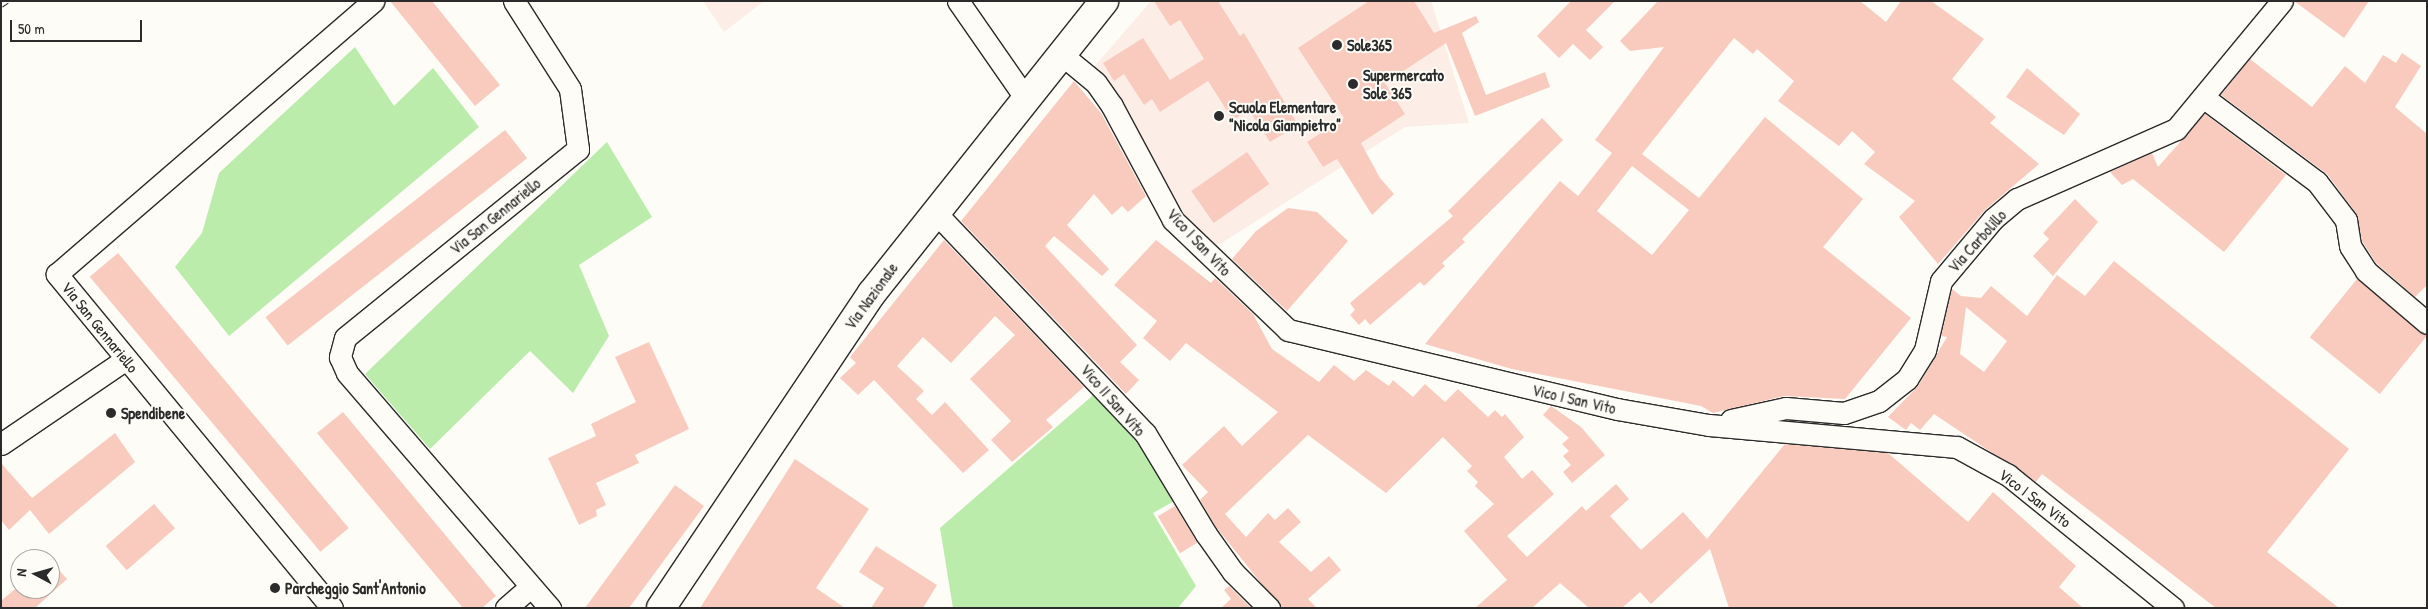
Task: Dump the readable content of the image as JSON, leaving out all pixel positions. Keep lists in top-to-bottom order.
{
  "streets": {
    "main road": ["Via Nazionale"],
    "street": [
      "Via San Gennariello",
      "Via Carbolillo",
      "Vico I San Vito",
      "Vico II San Vito"
    ]
  },
  "crossings": [
    ["Via Carbolillo", "Vico I San Vito"],
    ["Vico I San Vito", "Via Nazionale"],
    ["Via Nazionale", "Vico II San Vito"]
  ],
  "places": [
    "Sole365",
    "Supermercato Sole 365",
    "Scuola Elementare \"Nicola Giampietro\"",
    "Spendibene",
    "Parcheggio Sant'Antonio"
  ],
  "scale_bar": "50 m",
  "north": "left"
}
